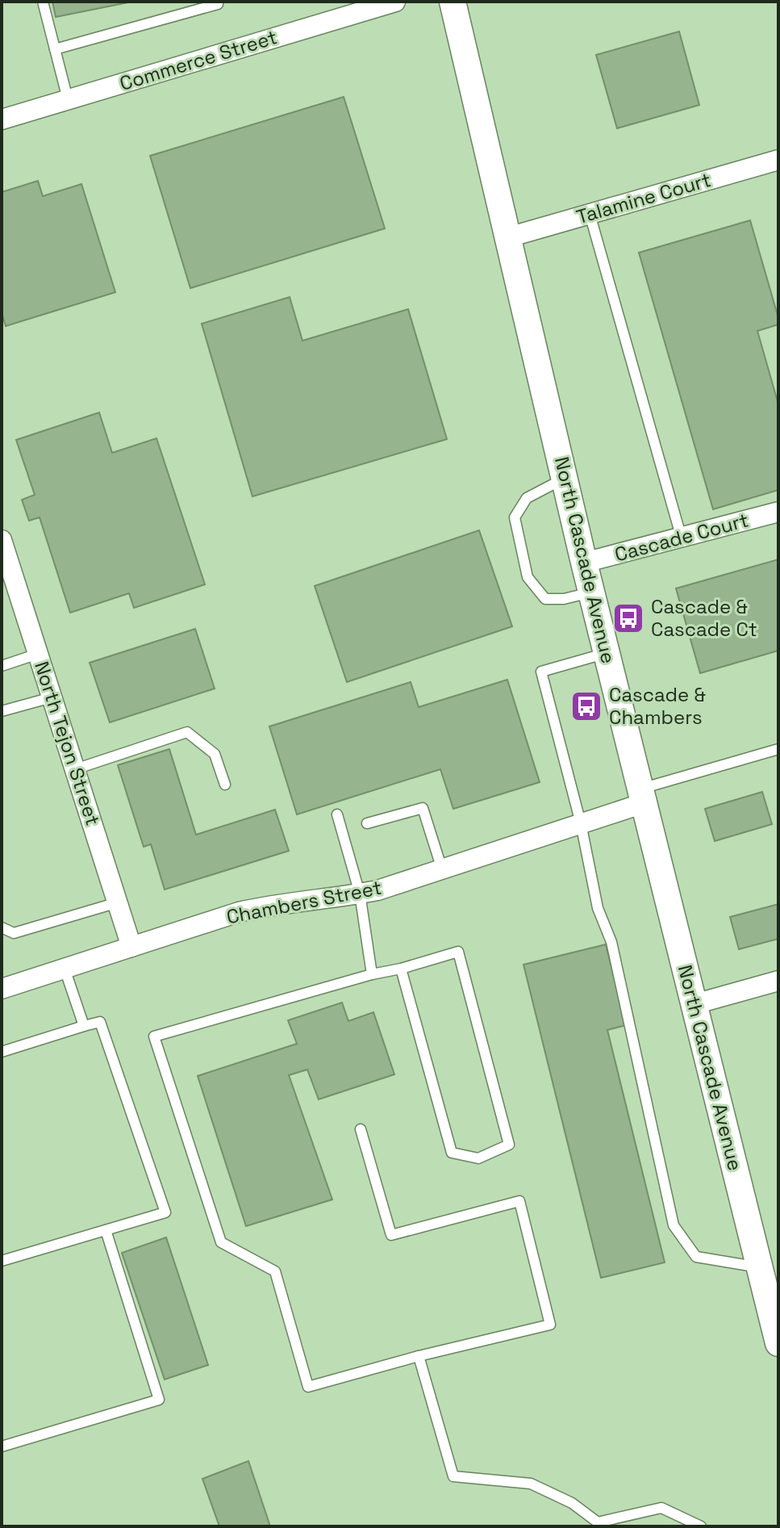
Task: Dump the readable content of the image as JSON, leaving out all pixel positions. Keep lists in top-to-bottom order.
{
  "streets": {
    "street": [
      "Commerce Street",
      "Talamine Court",
      "Cascade Court",
      "North Cascade Avenue",
      "North Tejon Street",
      "Chambers Street"
    ]
  },
  "crossings": [
    ["Talamine Court", "North Cascade Avenue"],
    ["Cascade Court", "North Cascade Avenue"],
    ["North Cascade Avenue", "Chambers Street"],
    ["North Tejon Street", "Chambers Street"]
  ],
  "places": {
    "bus stop": ["Cascade & Cascade Ct", "Cascade & Chambers"]
  }
}
